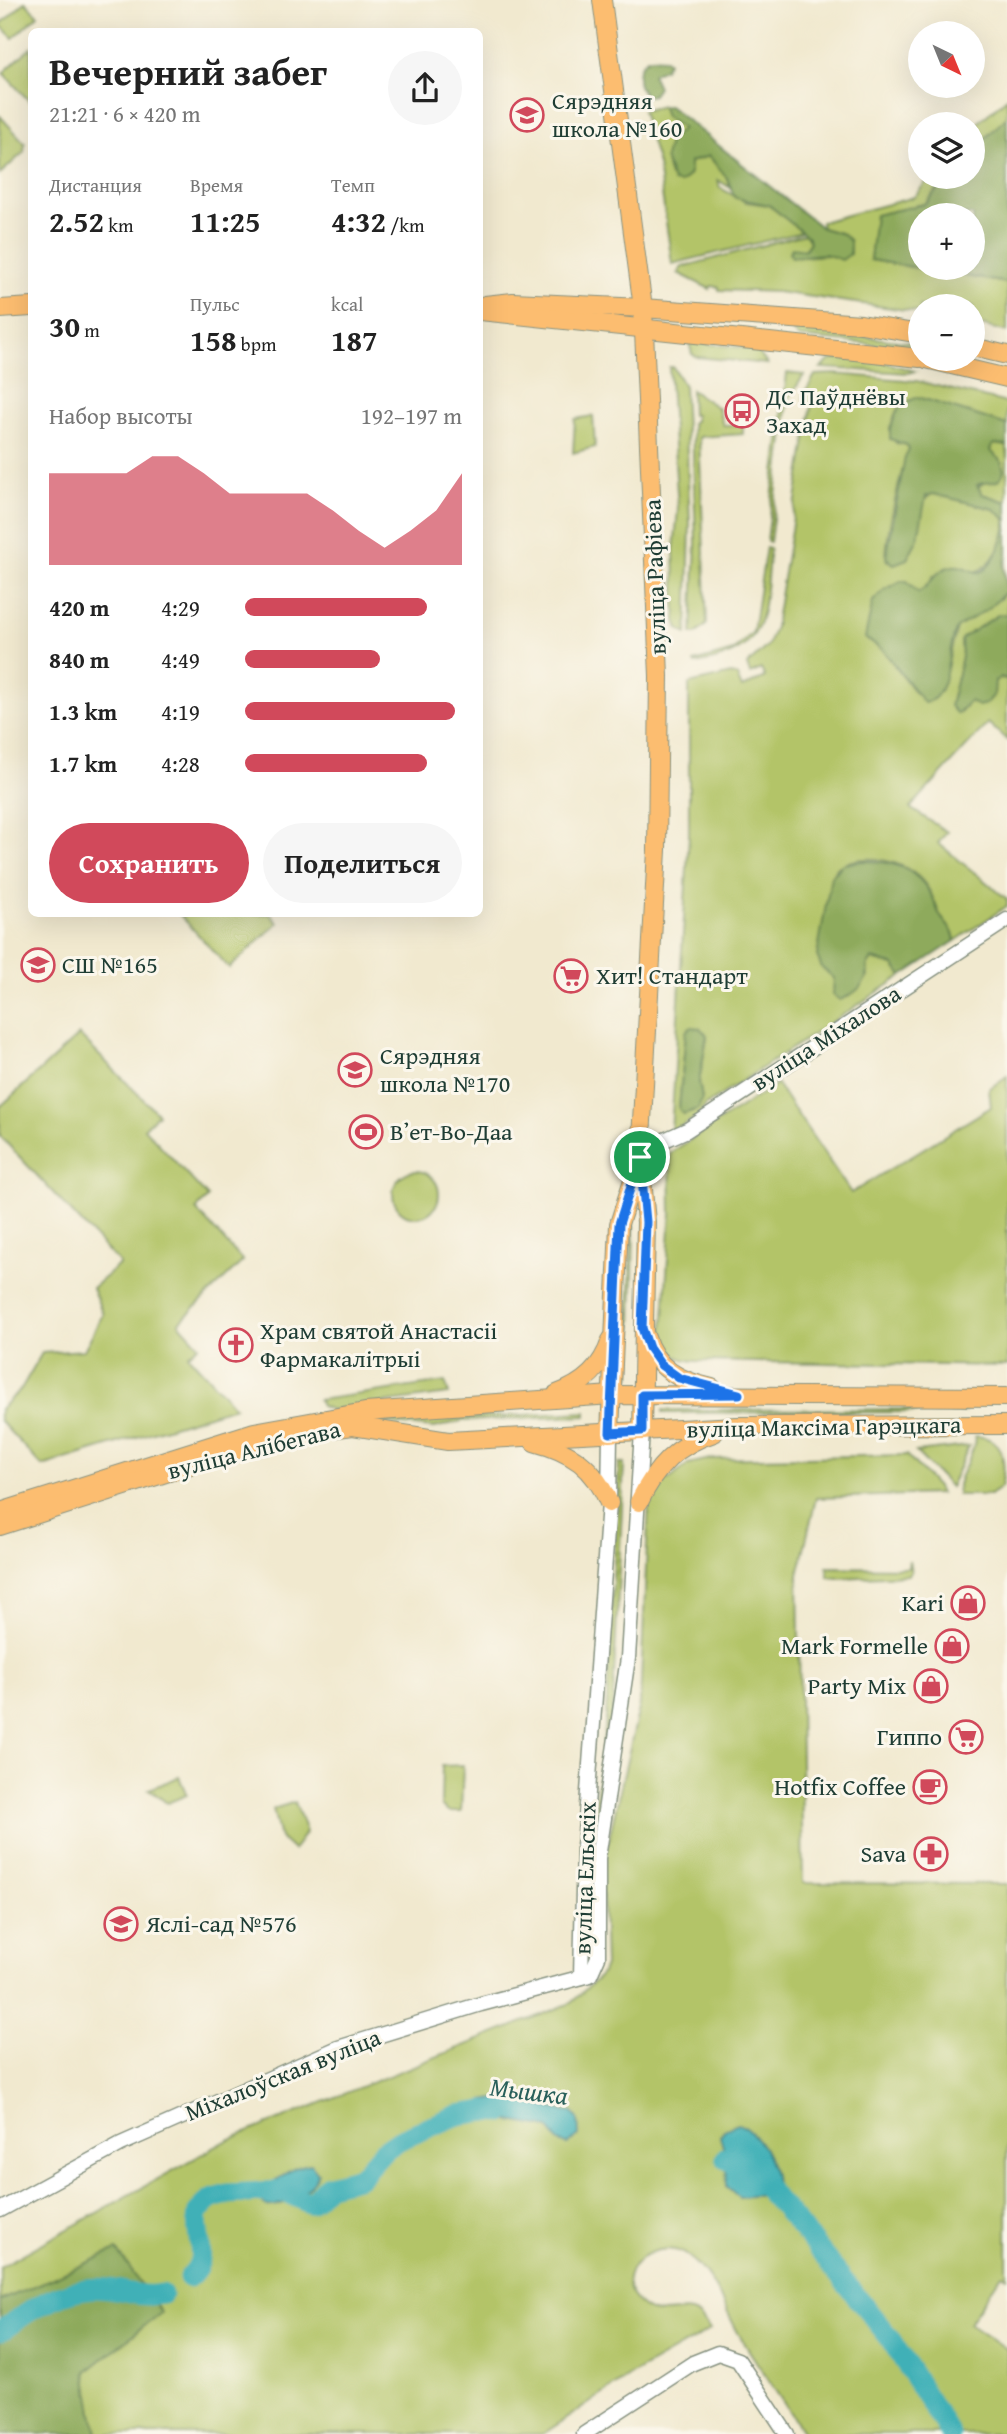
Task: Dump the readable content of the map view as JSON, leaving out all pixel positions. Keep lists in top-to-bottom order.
{
  "streets": {
    "main road": ["вуліца Рафіева", "вуліца Максіма Гарэцкага", "вуліца Алібегава"],
    "street": ["вуліца Міхалова", "вуліца Ельскіх", "Міхалоўская вуліца"]
  },
  "crossings": [
    ["вуліца Рафіева", "вуліца Міхалова"],
    ["вуліца Рафіева", "вуліца Максіма Гарэцкага"],
    ["вуліца Рафіева", "вуліца Алібегава"],
    ["вуліца Рафіева", "вуліца Ельскіх"],
    ["вуліца Максіма Гарэцкага", "вуліца Алібегава"],
    ["вуліца Максіма Гарэцкага", "вуліца Ельскіх"],
    ["вуліца Алібегава", "вуліца Ельскіх"],
    ["вуліца Ельскіх", "Міхалоўская вуліца"]
  ],
  "water": ["Мышка"],
  "places": {
    "school or university": [
      "Сярэдняя школа №160",
      "СШ №165",
      "Сярэдняя школа №170",
      "Яслі-сад №576"
    ],
    "bus stop": ["ДС Паўднёвы Захад"],
    "supermarket": ["Хит! Стандарт", "Гиппо"],
    "sports": ["Вʼет-Во-Даа"],
    "church": ["Храм святой Анастасіі Фармакалітрыі"],
    "shop": ["Kari", "Mark Formelle", "Party Mix"],
    "cafe": ["Hotfix Coffee"],
    "pharmacy": ["Sava"]
  },
  "north": "bottom right",
  "page": {
    "map_buttons": ["+", "−"],
    "heading": ["Вечерний забег", "21:21 · 6 × 420 m"],
    "stats": [
      ["Дистанция", "2.52 km"],
      ["Время", "11:25"],
      ["Темп", "4:32 /km"],
      ["30 m"],
      ["Пульс", "158 bpm"],
      ["kcal", "187"]
    ],
    "chart": ["Набор высоты", "192–197 m"],
    "list": [
      {
        "name": "420 m",
        "note": "4:29"
      },
      {
        "name": "840 m",
        "note": "4:49"
      },
      {
        "name": "1.3 km",
        "note": "4:19"
      },
      {
        "name": "1.7 km",
        "note": "4:28"
      }
    ],
    "buttons": ["Сохранить", "Поделиться"]
  }
}
